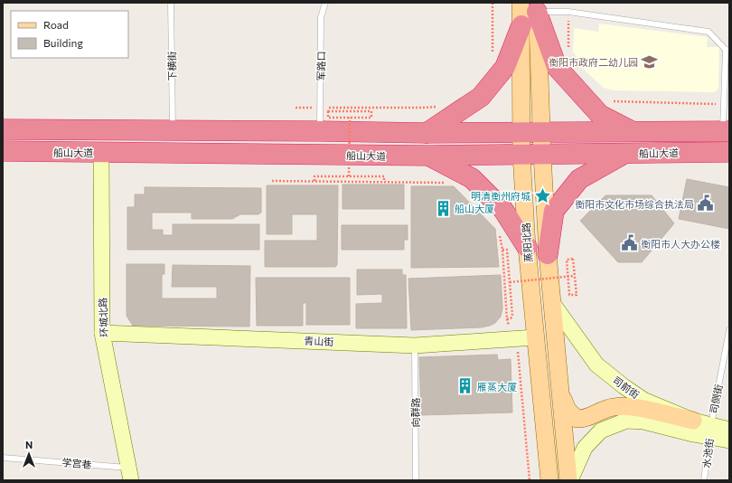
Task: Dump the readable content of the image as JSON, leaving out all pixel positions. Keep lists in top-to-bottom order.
{
  "streets": {
    "highway": ["船山大道"],
    "main road": ["蒸阳北路"],
    "street": ["环城北路", "青山街", "司前街"],
    "lane": [
      "下横街",
      "军路口",
      "司侧街",
      "向群路",
      "水池街",
      "学宫巷"
    ]
  },
  "crossings": [
    ["下横街", "船山大道"],
    ["军路口", "船山大道"],
    ["船山大道", "蒸阳北路"],
    ["船山大道", "环城北路"],
    ["蒸阳北路", "青山街"],
    ["蒸阳北路", "司前街"],
    ["环城北路", "青山街"],
    ["环城北路", "学宫巷"],
    ["青山街", "向群路"],
    ["司前街", "司侧街"],
    ["司前街", "水池街"],
    ["司侧街", "水池街"]
  ],
  "places": {
    "school or university": ["衡阳市政府二幼儿园"],
    "place": ["明清衡州府城"],
    "public building": ["衡阳市文化市场综合执法局", "衡阳市人大办公楼"],
    "building": ["船山大厦", "雁蒸大厦"]
  },
  "legend": ["Road", "Building"],
  "north": "top"
}
